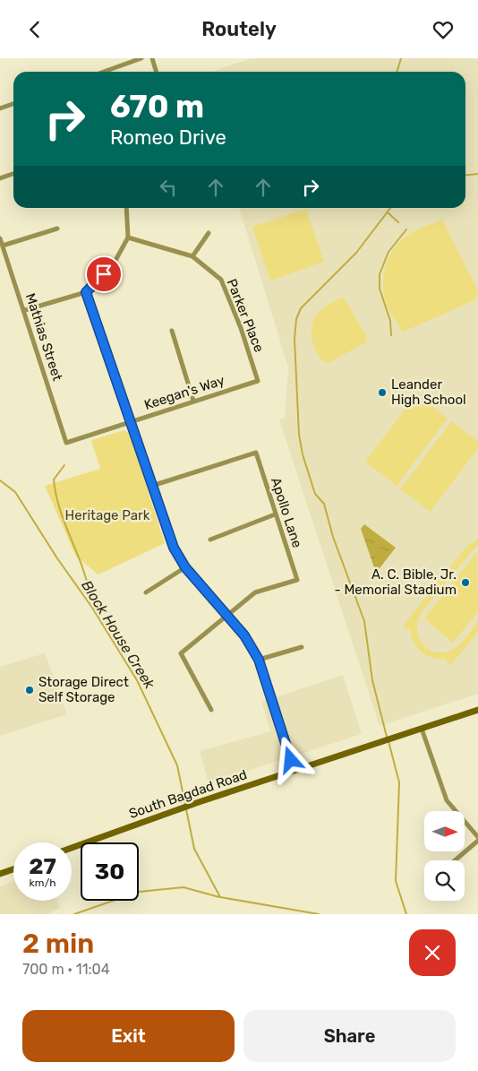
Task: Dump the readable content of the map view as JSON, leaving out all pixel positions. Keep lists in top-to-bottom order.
{
  "streets": {
    "main road": ["South Bagdad Road"],
    "street": [
      "Parker Place",
      "Mathias Street",
      "Keegan's Way",
      "Apollo Lane"
    ]
  },
  "crossings": [
    ["Parker Place", "Keegan's Way"],
    ["Mathias Street", "Keegan's Way"]
  ],
  "water": ["Block House Creek"],
  "parks": ["Heritage Park"],
  "places": ["Leander High School", "A. C. Bible, Jr. - Memorial Stadium", "Storage Direct Self Storage"],
  "north": "right",
  "page": {
    "header": "Routely",
    "turn": ["670 m", "Romeo Drive"],
    "speed": "27 km/h",
    "limit": "30",
    "heading": ["2 min", "700 m · 11:04"],
    "buttons": ["Exit", "Share"]
  }
}
